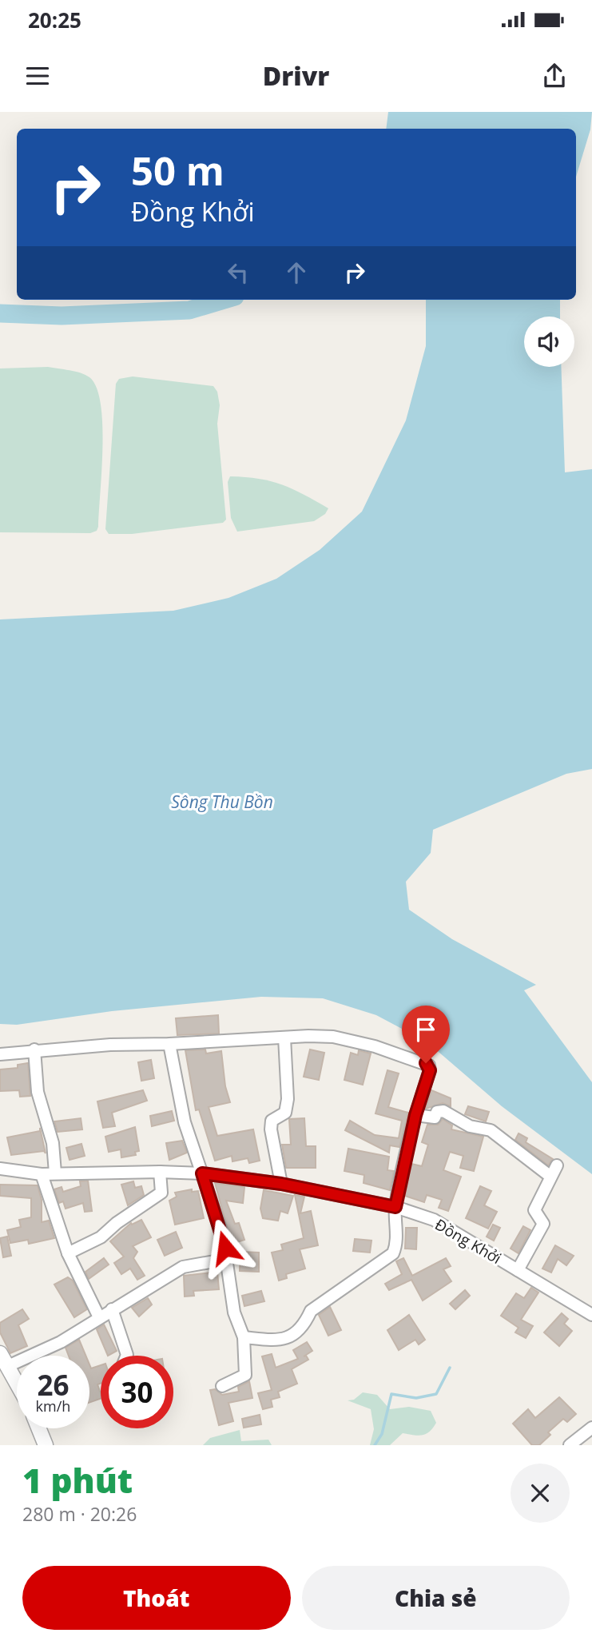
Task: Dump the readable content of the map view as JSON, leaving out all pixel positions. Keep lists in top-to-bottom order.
{
  "streets": {
    "street": ["Đồng Khởi"]
  },
  "water": ["Sông Thu Bồn"],
  "page": {
    "status": "20:25",
    "header": "Drivr",
    "turn": ["50 m", "Đồng Khởi"],
    "speed": "26 km/h",
    "limit": "30",
    "heading": ["1 phút", "280 m · 20:26"],
    "buttons": ["Thoát", "Chia sẻ"]
  }
}
